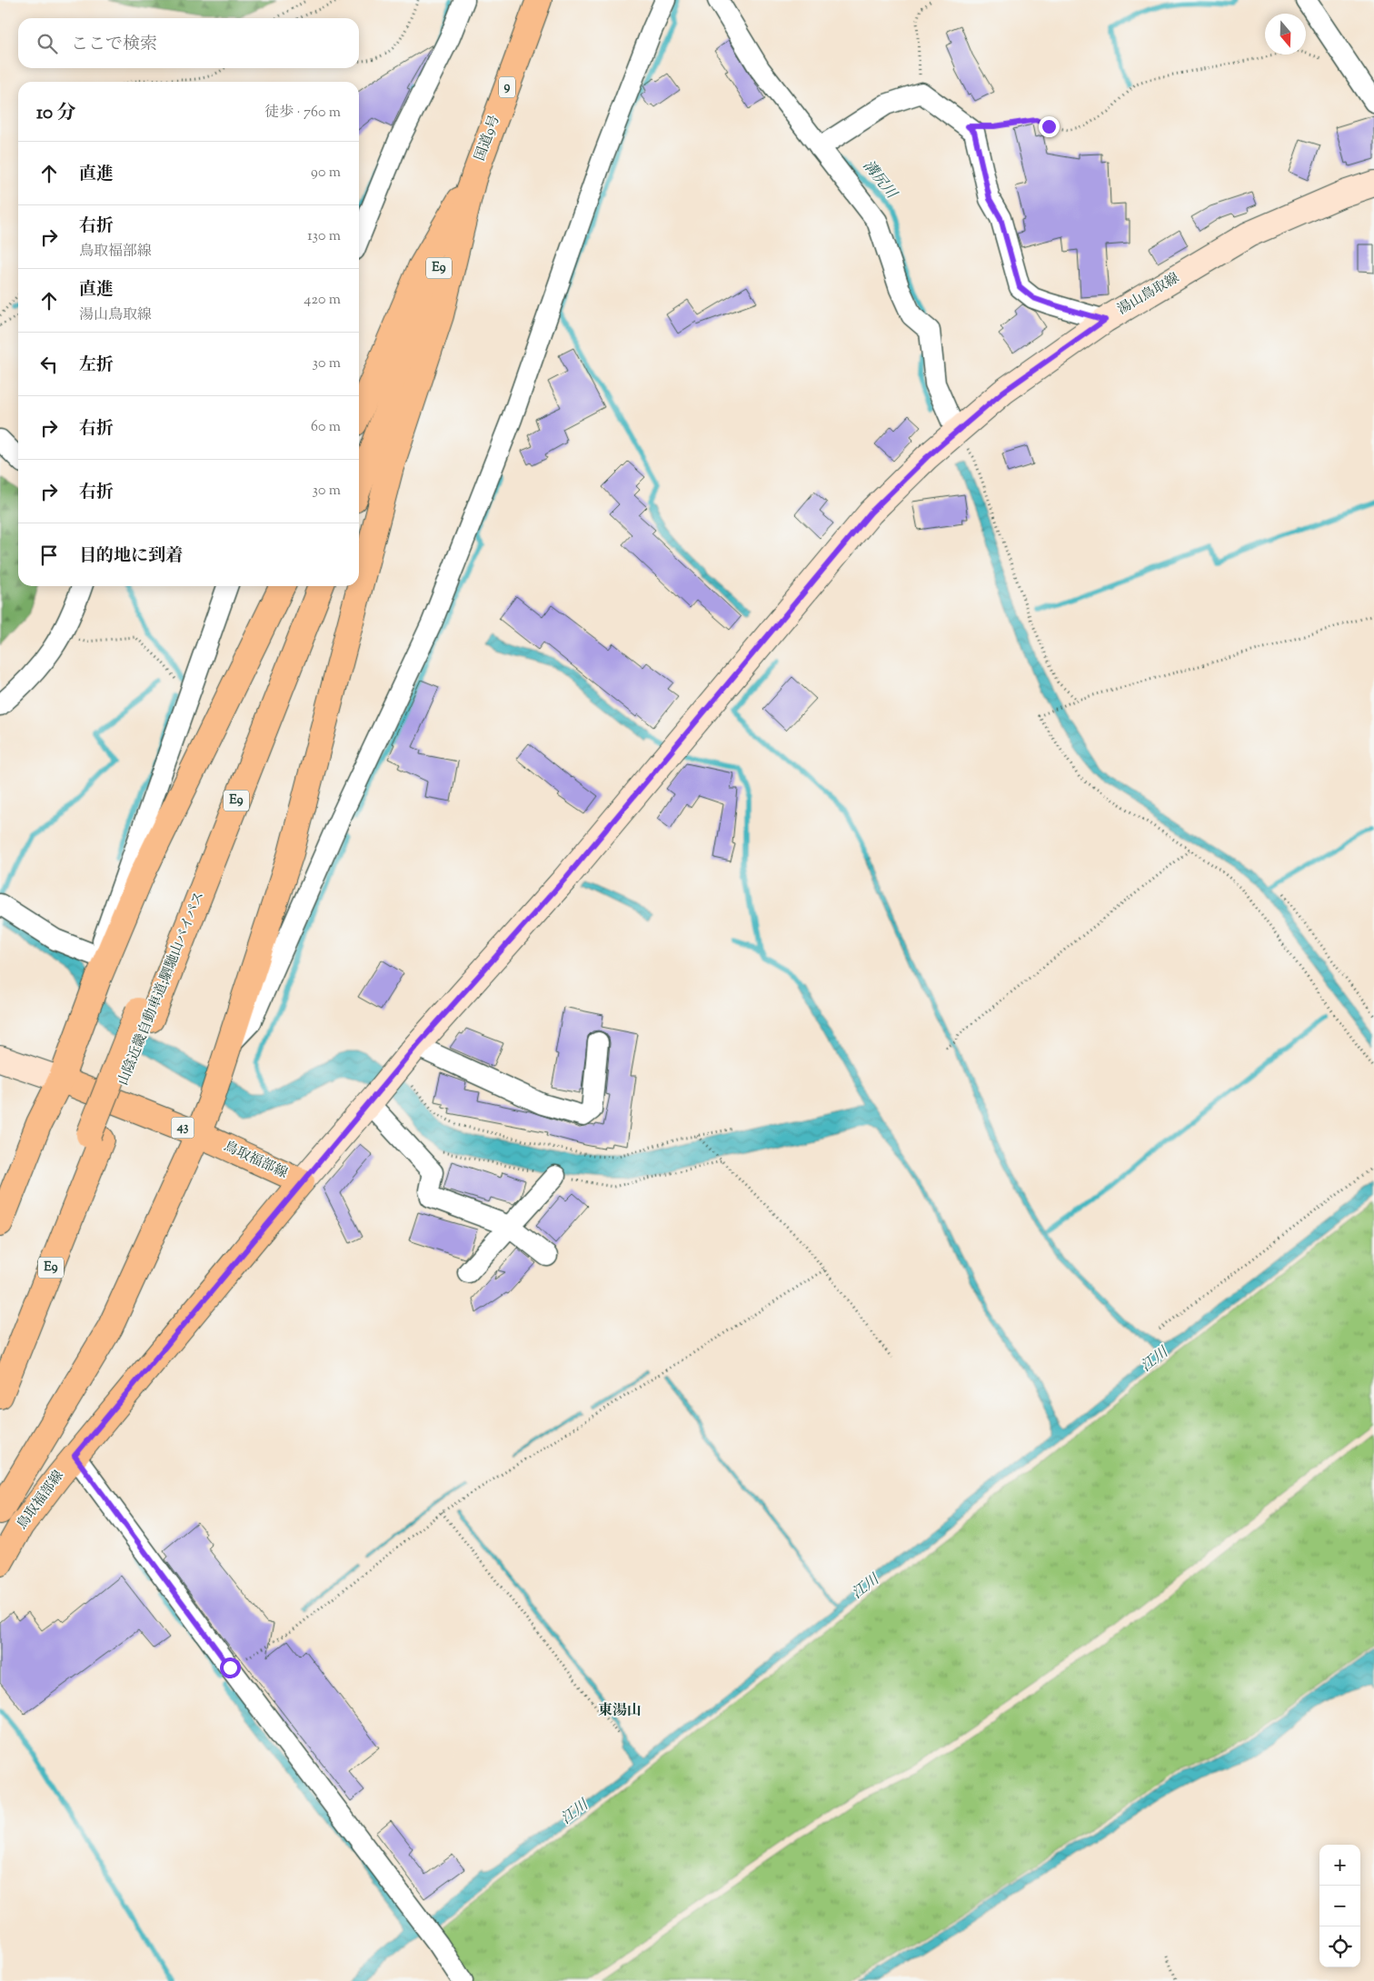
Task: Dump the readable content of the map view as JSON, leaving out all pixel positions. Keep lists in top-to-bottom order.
{
  "streets": {
    "main road": [
      "9",
      "国道9号",
      "E9",
      "湯山鳥取線",
      "山陰近畿自動車道;駟馳山バイパス",
      "43",
      "鳥取福部線"
    ]
  },
  "crossings": [
    ["国道9号", "E9"],
    ["湯山鳥取線", "鳥取福部線"]
  ],
  "districts": ["東湯山"],
  "water": ["溝尻川", "江川"],
  "north": "bottom",
  "page": {
    "search": "ここで検索",
    "heading": ["10 分", "徒歩 · 760 m"],
    "list": [
      ["直進", "90 m"],
      ["右折", "鳥取福部線", "130 m"],
      ["直進", "湯山鳥取線", "420 m"],
      ["左折", "30 m"],
      ["右折", "60 m"],
      ["右折", "30 m"],
      "目的地に到着"
    ],
    "map_buttons": ["+", "−"]
  }
}
